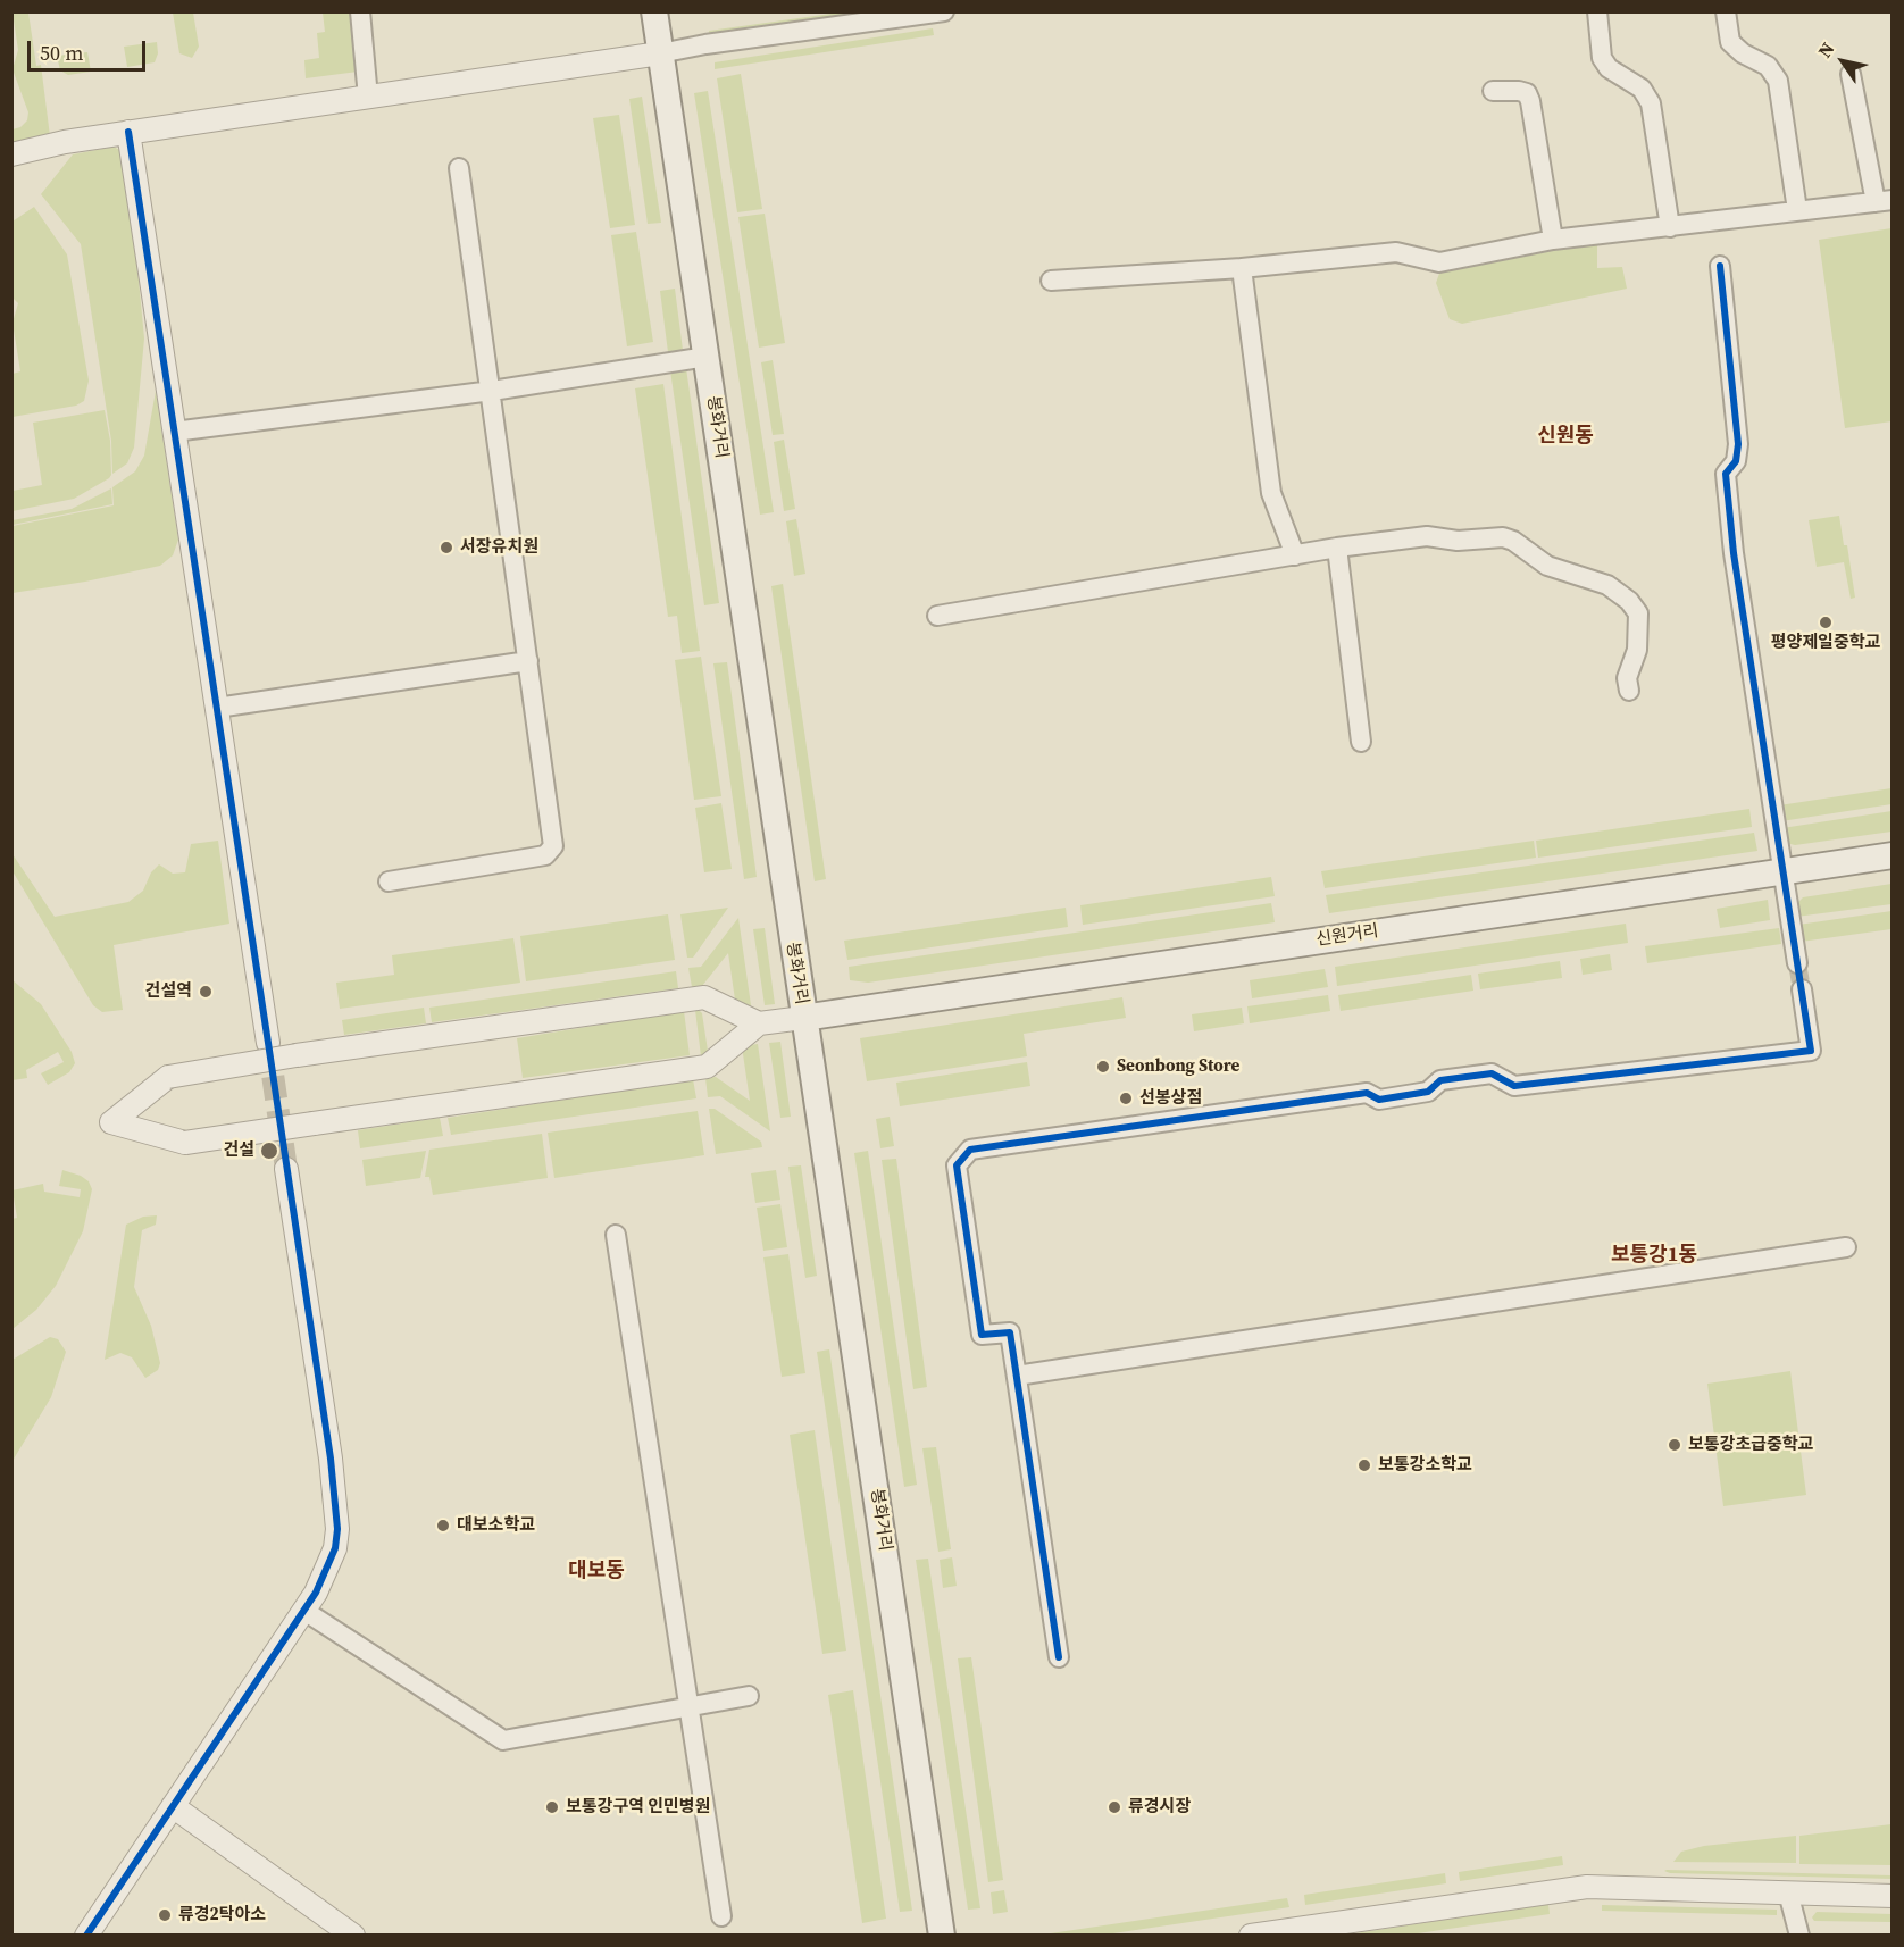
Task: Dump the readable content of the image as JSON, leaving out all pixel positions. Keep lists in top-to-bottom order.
{
  "streets": {
    "main road": ["봉화거리", "신원거리"]
  },
  "crossings": [
    ["봉화거리", "신원거리"]
  ],
  "districts": ["신원동", "보통강1동", "대보동"],
  "places": [
    "서장유치원",
    "평양제일중학교",
    "건설역",
    "Seonbong Store",
    "선봉상점",
    "건설",
    "보통강초급중학교",
    "보통강소학교",
    "대보소학교",
    "보통강구역 인민병원",
    "류경시장",
    "류경2탁아소"
  ],
  "scale_bar": "50 m",
  "north": "top left"
}
